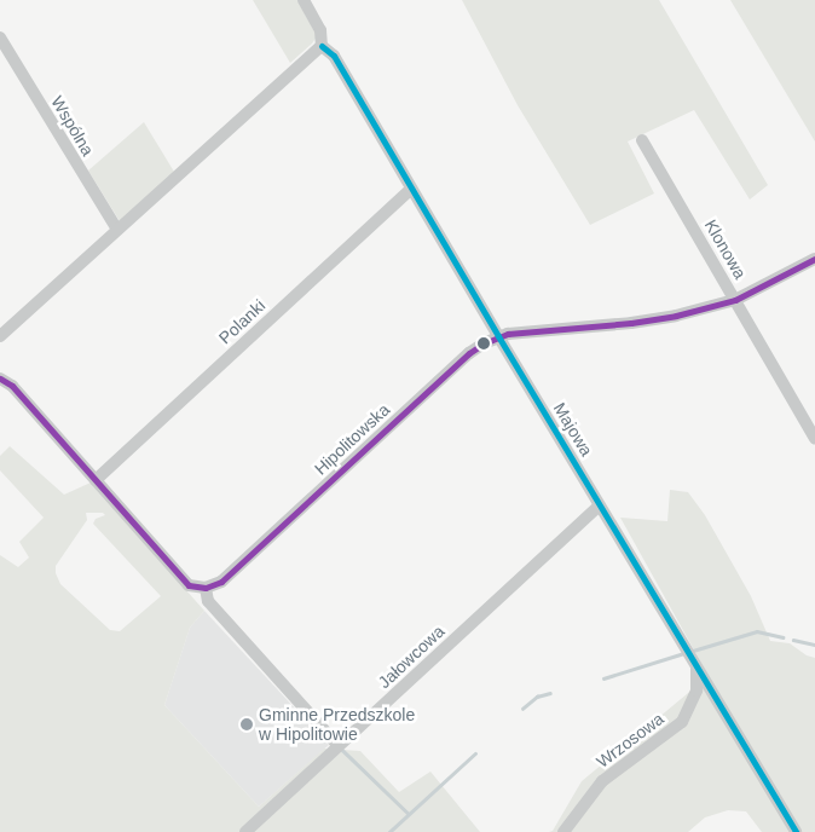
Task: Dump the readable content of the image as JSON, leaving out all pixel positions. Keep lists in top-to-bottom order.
{
  "streets": {
    "street": [
      "Wspólna",
      "Klonowa",
      "Polanki",
      "Majowa",
      "Hipolitowska",
      "Jałowcowa",
      "Wrzosowa"
    ]
  },
  "crossings": [
    ["Klonowa", "Hipolitowska"],
    ["Polanki", "Majowa"],
    ["Majowa", "Hipolitowska"],
    ["Majowa", "Jałowcowa"],
    ["Majowa", "Wrzosowa"]
  ],
  "places": ["Gminne Przedszkole w Hipolitowie"]
}
